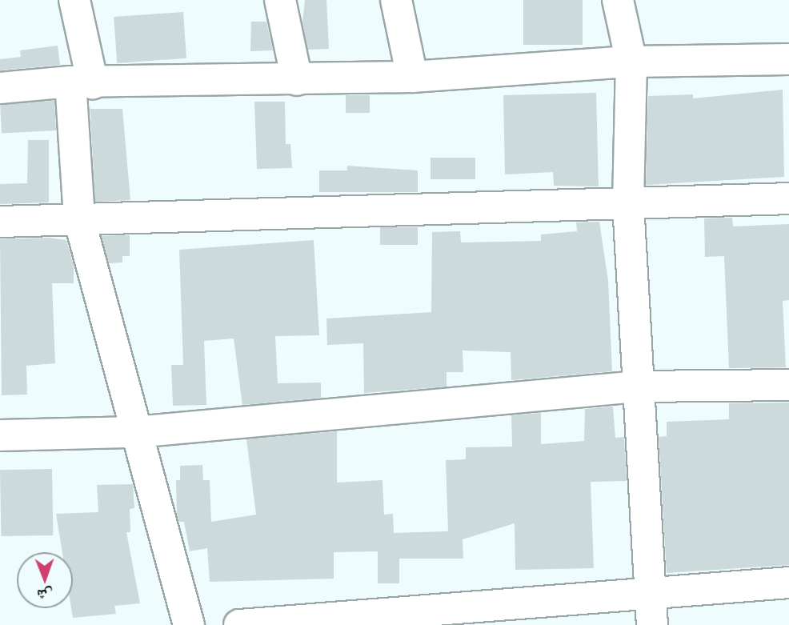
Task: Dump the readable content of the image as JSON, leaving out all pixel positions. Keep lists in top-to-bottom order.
{
  "north": "bottom"
}
